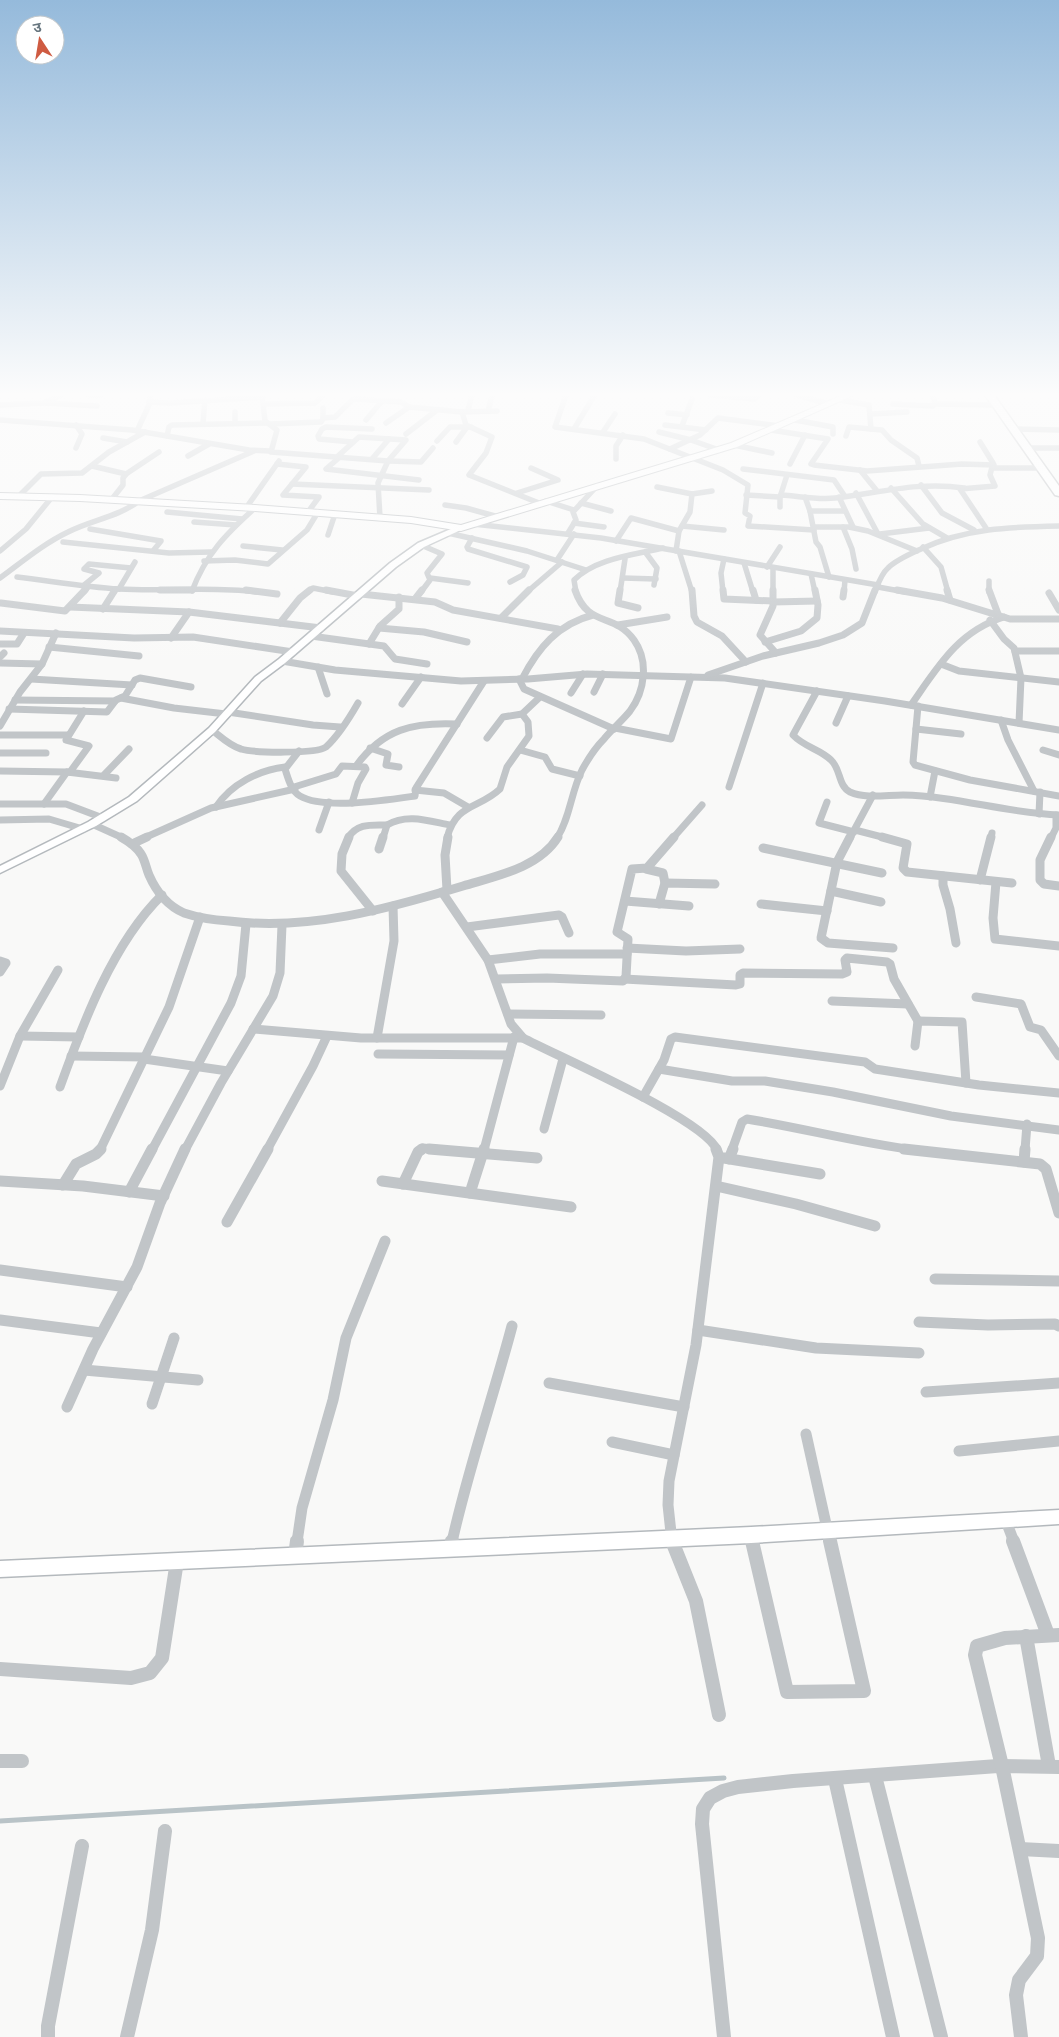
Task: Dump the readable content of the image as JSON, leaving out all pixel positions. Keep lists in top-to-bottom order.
{
  "north": "top"
}
